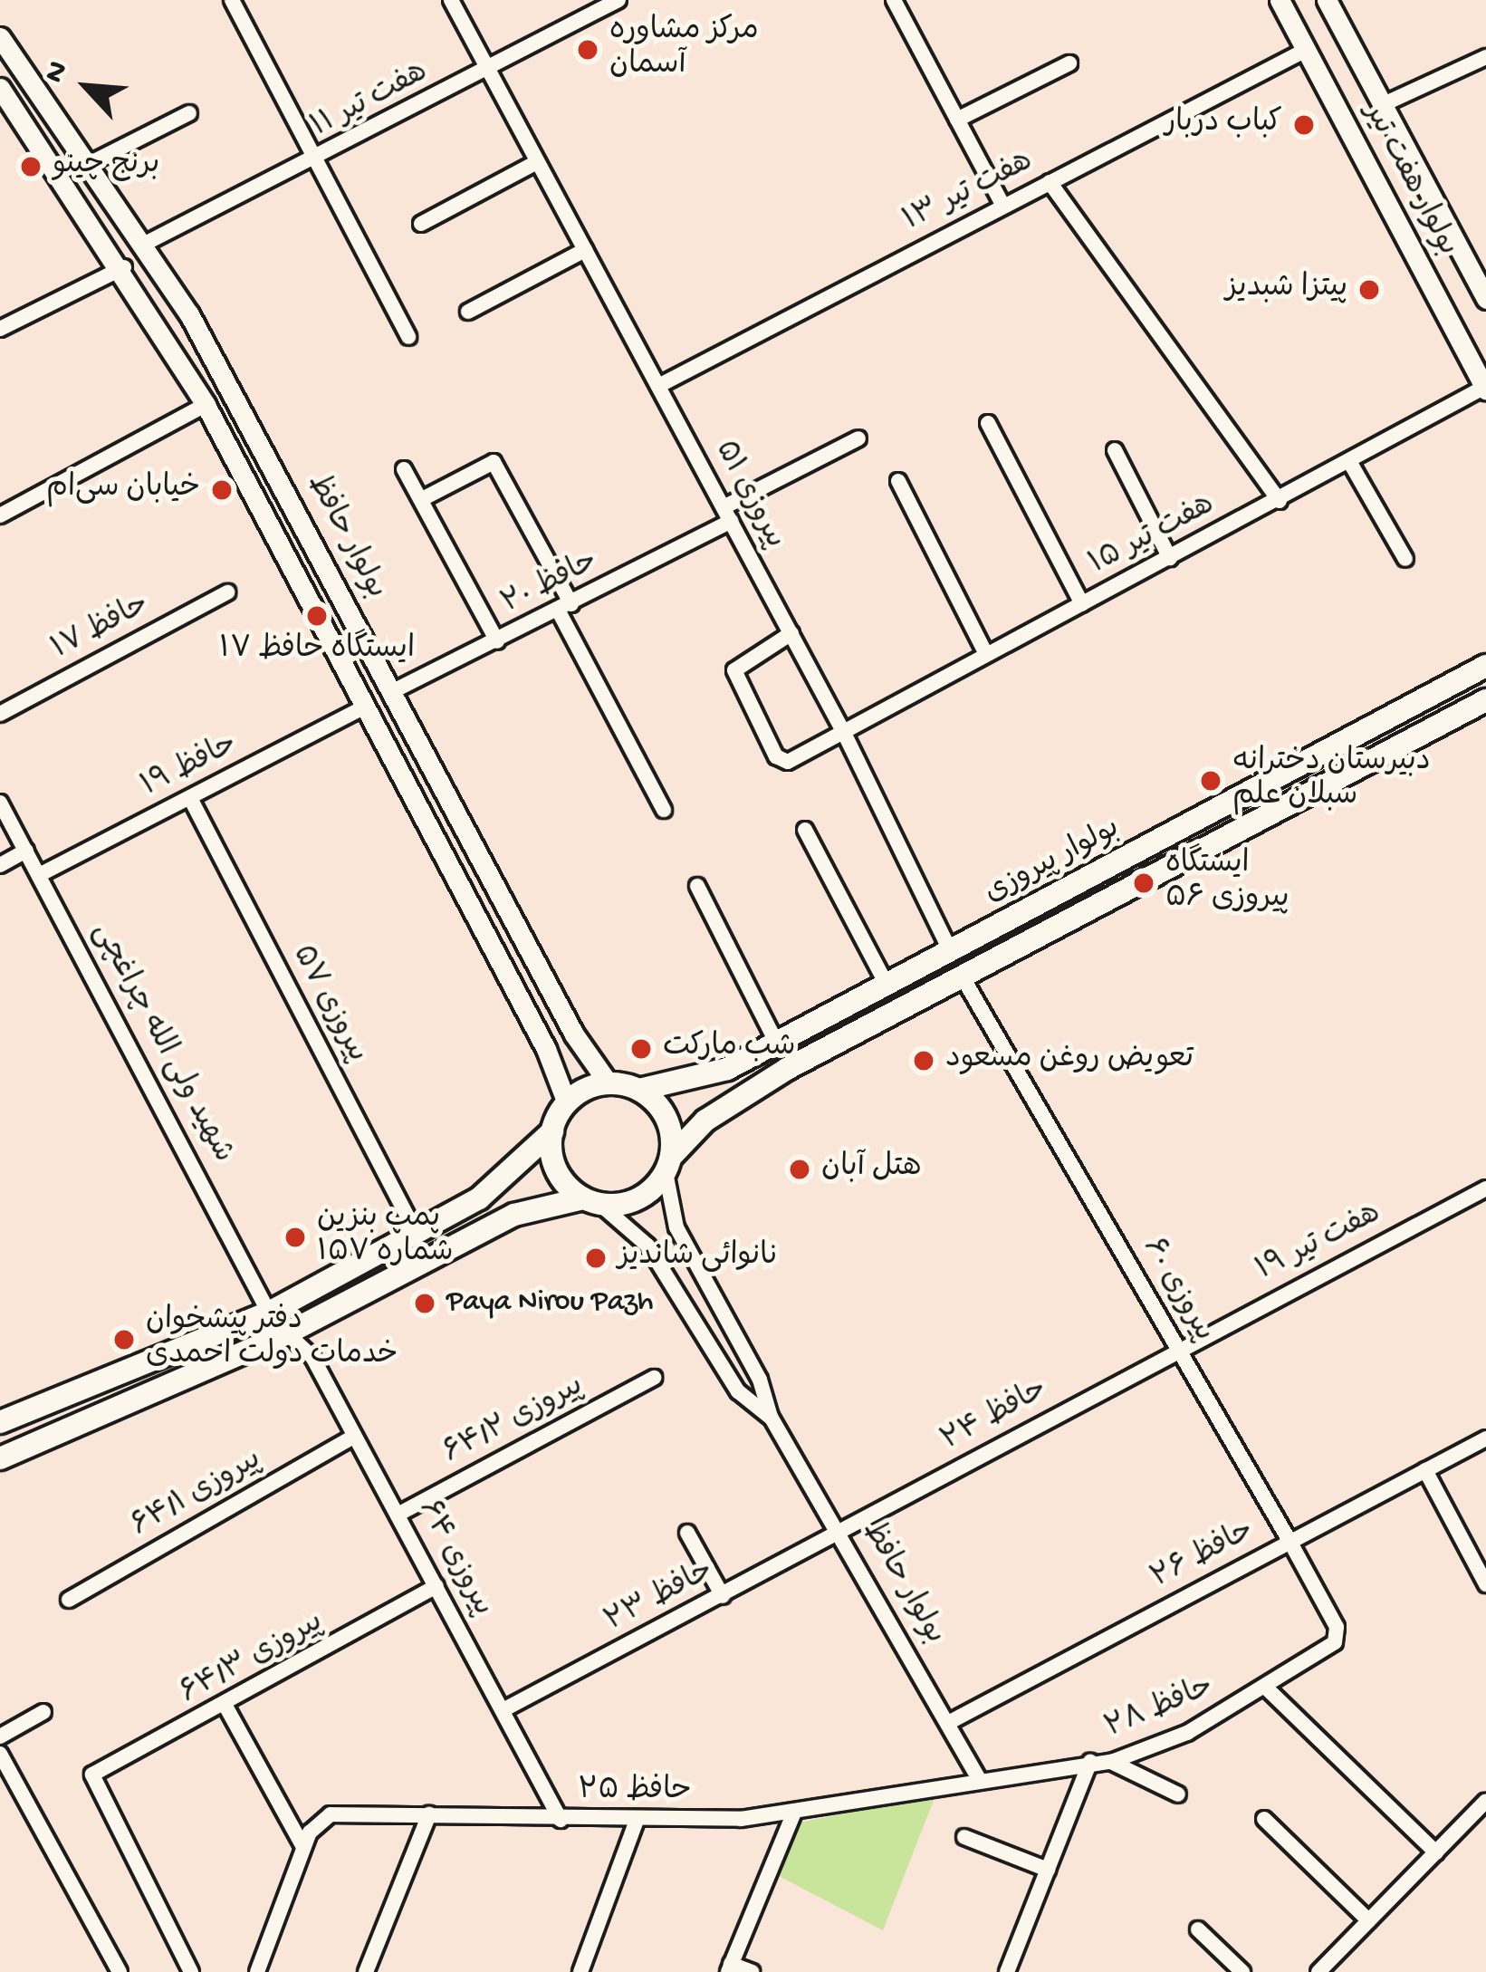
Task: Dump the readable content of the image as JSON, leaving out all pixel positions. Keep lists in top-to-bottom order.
{
  "streets": {
    "main road": ["بولوار پیروزی"],
    "street": [
      "هفت تیر ۱۱",
      "بولوار هفت تیر",
      "هفت تیر ۱۳",
      "پیروزی ۵۱",
      "هفت تیر ۱۵",
      "بولوار حافظ",
      "حافظ ۲۰",
      "حافظ ۱۷",
      "حافظ ۱۹",
      "پیروزی ۵۷",
      "شهید ولی الله چراغچی",
      "هفت تیر ۱۹",
      "پیروزی ۶۰",
      "حافظ ۲۴",
      "پیروزی ۶۴/۲",
      "پیروزی ۶۴/۱",
      "حافظ ۲۶",
      "پیروزی ۶۴",
      "حافظ ۲۳",
      "پیروزی ۶۴/۳",
      "حافظ ۲۸",
      "حافظ ۲۵"
    ]
  },
  "crossings": [
    ["هفت تیر ۱۱", "پیروزی ۵۱"],
    ["هفت تیر ۱۱", "بولوار حافظ"],
    ["بولوار هفت تیر", "هفت تیر ۱۳"],
    ["بولوار هفت تیر", "هفت تیر ۱۵"],
    ["هفت تیر ۱۳", "پیروزی ۵۱"],
    ["پیروزی ۵۱", "هفت تیر ۱۵"],
    ["پیروزی ۵۱", "حافظ ۲۰"],
    ["پیروزی ۵۱", "بولوار پیروزی"],
    ["بولوار حافظ", "حافظ ۲۰"],
    ["بولوار حافظ", "حافظ ۱۹"],
    ["بولوار حافظ", "بولوار پیروزی"],
    ["بولوار حافظ", "حافظ ۲۴"],
    ["بولوار حافظ", "حافظ ۲۶"],
    ["بولوار حافظ", "حافظ ۲۳"],
    ["بولوار حافظ", "حافظ ۲۸"],
    ["بولوار حافظ", "حافظ ۲۵"],
    ["حافظ ۱۹", "پیروزی ۵۷"],
    ["حافظ ۱۹", "شهید ولی الله چراغچی"],
    ["بولوار پیروزی", "پیروزی ۶۰"],
    ["هفت تیر ۱۹", "پیروزی ۶۰"],
    ["هفت تیر ۱۹", "حافظ ۲۴"],
    ["پیروزی ۶۰", "حافظ ۲۴"],
    ["پیروزی ۶۰", "حافظ ۲۶"],
    ["پیروزی ۶۰", "حافظ ۲۸"],
    ["حافظ ۲۴", "حافظ ۲۳"],
    ["پیروزی ۶۴/۲", "پیروزی ۶۴"],
    ["پیروزی ۶۴/۱", "پیروزی ۶۴"],
    ["پیروزی ۶۴", "حافظ ۲۳"],
    ["پیروزی ۶۴", "پیروزی ۶۴/۳"],
    ["پیروزی ۶۴", "حافظ ۲۵"],
    ["حافظ ۲۸", "حافظ ۲۵"]
  ],
  "places": [
    "مرکز مشاوره آسمان",
    "کباب دربار",
    "برنج چینو",
    "پیتزا شبدیز",
    "خیابان سی‌ام",
    "ایستگاه حافظ ۱۷",
    "دبیرستان دخترانه سبلان علم",
    "ایستگاه پیروزی ۵۶",
    "شب مارکت",
    "تعویض روغن مسعود",
    "هتل آبان",
    "پمپ بنزین شماره ۱۵۷",
    "نانوائی شاندیز",
    "Paya Nirou Pazh",
    "دفتر پیشخوان خدمات دولت احمدی"
  ],
  "north": "top left"
}
